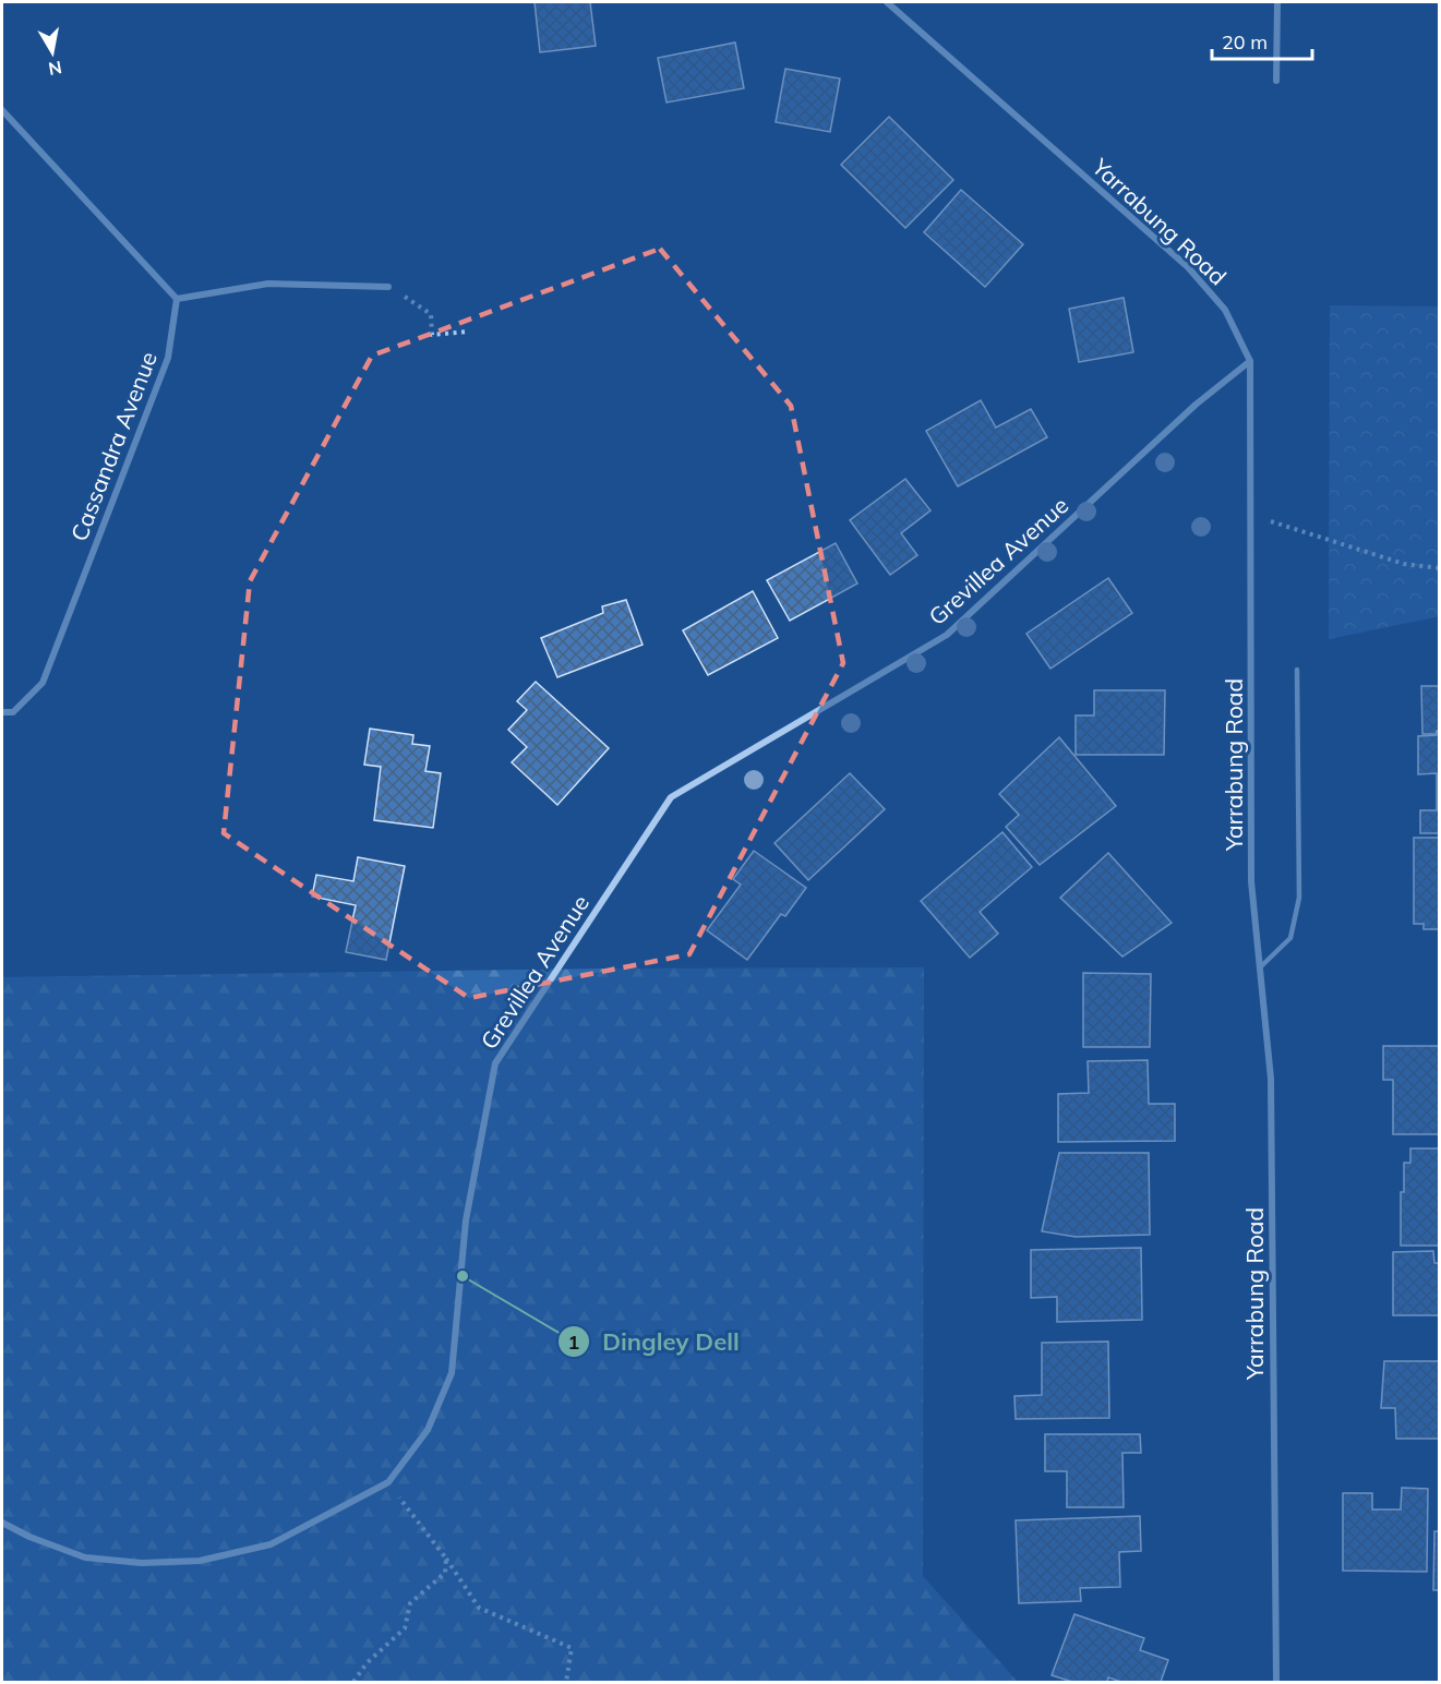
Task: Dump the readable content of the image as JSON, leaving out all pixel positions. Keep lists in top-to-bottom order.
{
  "streets": {
    "street": ["Yarrabung Road", "Cassandra Avenue", "Grevillea Avenue"]
  },
  "crossings": [
    ["Yarrabung Road", "Grevillea Avenue"]
  ],
  "places": ["Dingley Dell"],
  "scale_bar": "20 m",
  "north": "bottom"
}
